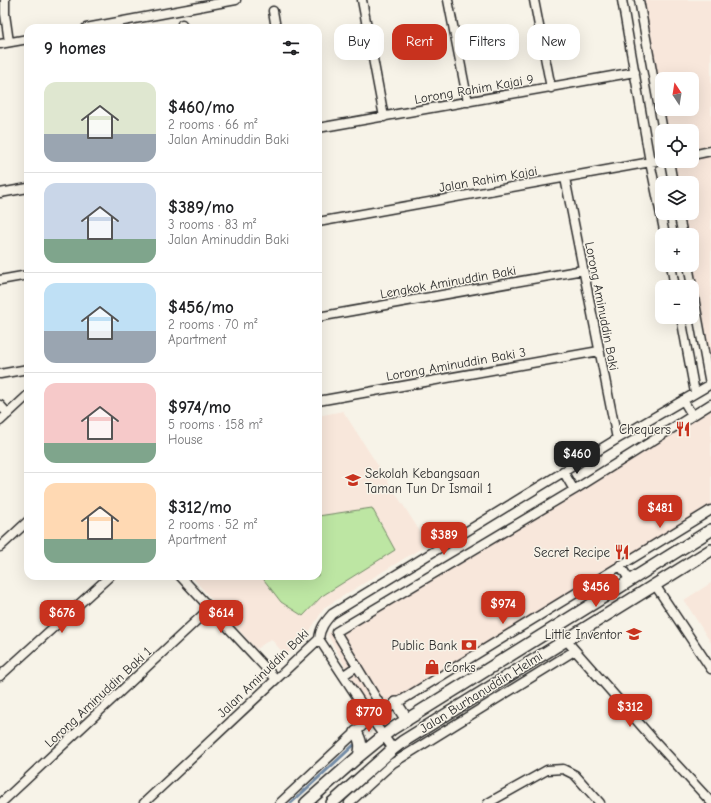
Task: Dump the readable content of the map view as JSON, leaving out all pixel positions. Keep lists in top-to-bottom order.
{
  "streets": {
    "main road": ["Jalan Burhanuddin Helmi"],
    "street": [
      "Lorong Rahim Kajai 9",
      "Jalan Rahim Kajai",
      "Lengkok Aminuddin Baki",
      "Lorong Aminuddin Baki",
      "Lorong Aminuddin Baki 3",
      "Jalan Aminuddin Baki",
      "Lorong Aminuddin Baki 1"
    ]
  },
  "crossings": [
    ["Jalan Rahim Kajai", "Lorong Aminuddin Baki"],
    ["Lengkok Aminuddin Baki", "Lorong Aminuddin Baki"],
    ["Lorong Aminuddin Baki", "Lorong Aminuddin Baki 3"],
    ["Lorong Aminuddin Baki", "Jalan Aminuddin Baki"]
  ],
  "places": {
    "restaurant": ["Chequers", "Secret Recipe"],
    "school or university": ["Sekolah Kebangsaan Taman Tun Dr Ismail 1", "Little Inventor"],
    "bank": ["Public Bank"],
    "shop": ["Corks"]
  },
  "north": "top",
  "page": {
    "chip": [
      "Buy",
      "Rent",
      "Filters",
      "New"
    ],
    "heading": "9 homes",
    "map_buttons": ["+", "−"],
    "list": [
      {
        "name": "$460/mo",
        "note": "2 rooms · 66 m² · Jalan Aminuddin Baki"
      },
      {
        "name": "$389/mo",
        "note": "3 rooms · 83 m² · Jalan Aminuddin Baki"
      },
      {
        "name": "$456/mo",
        "note": "2 rooms · 70 m² · Apartment"
      },
      {
        "name": "$974/mo",
        "note": "5 rooms · 158 m² · House"
      },
      {
        "name": "$312/mo",
        "note": "2 rooms · 52 m² · Apartment"
      }
    ],
    "price": [
      "$460",
      "$481",
      "$389",
      "$456",
      "$974",
      "$676",
      "$614",
      "$312",
      "$770"
    ]
  }
}
